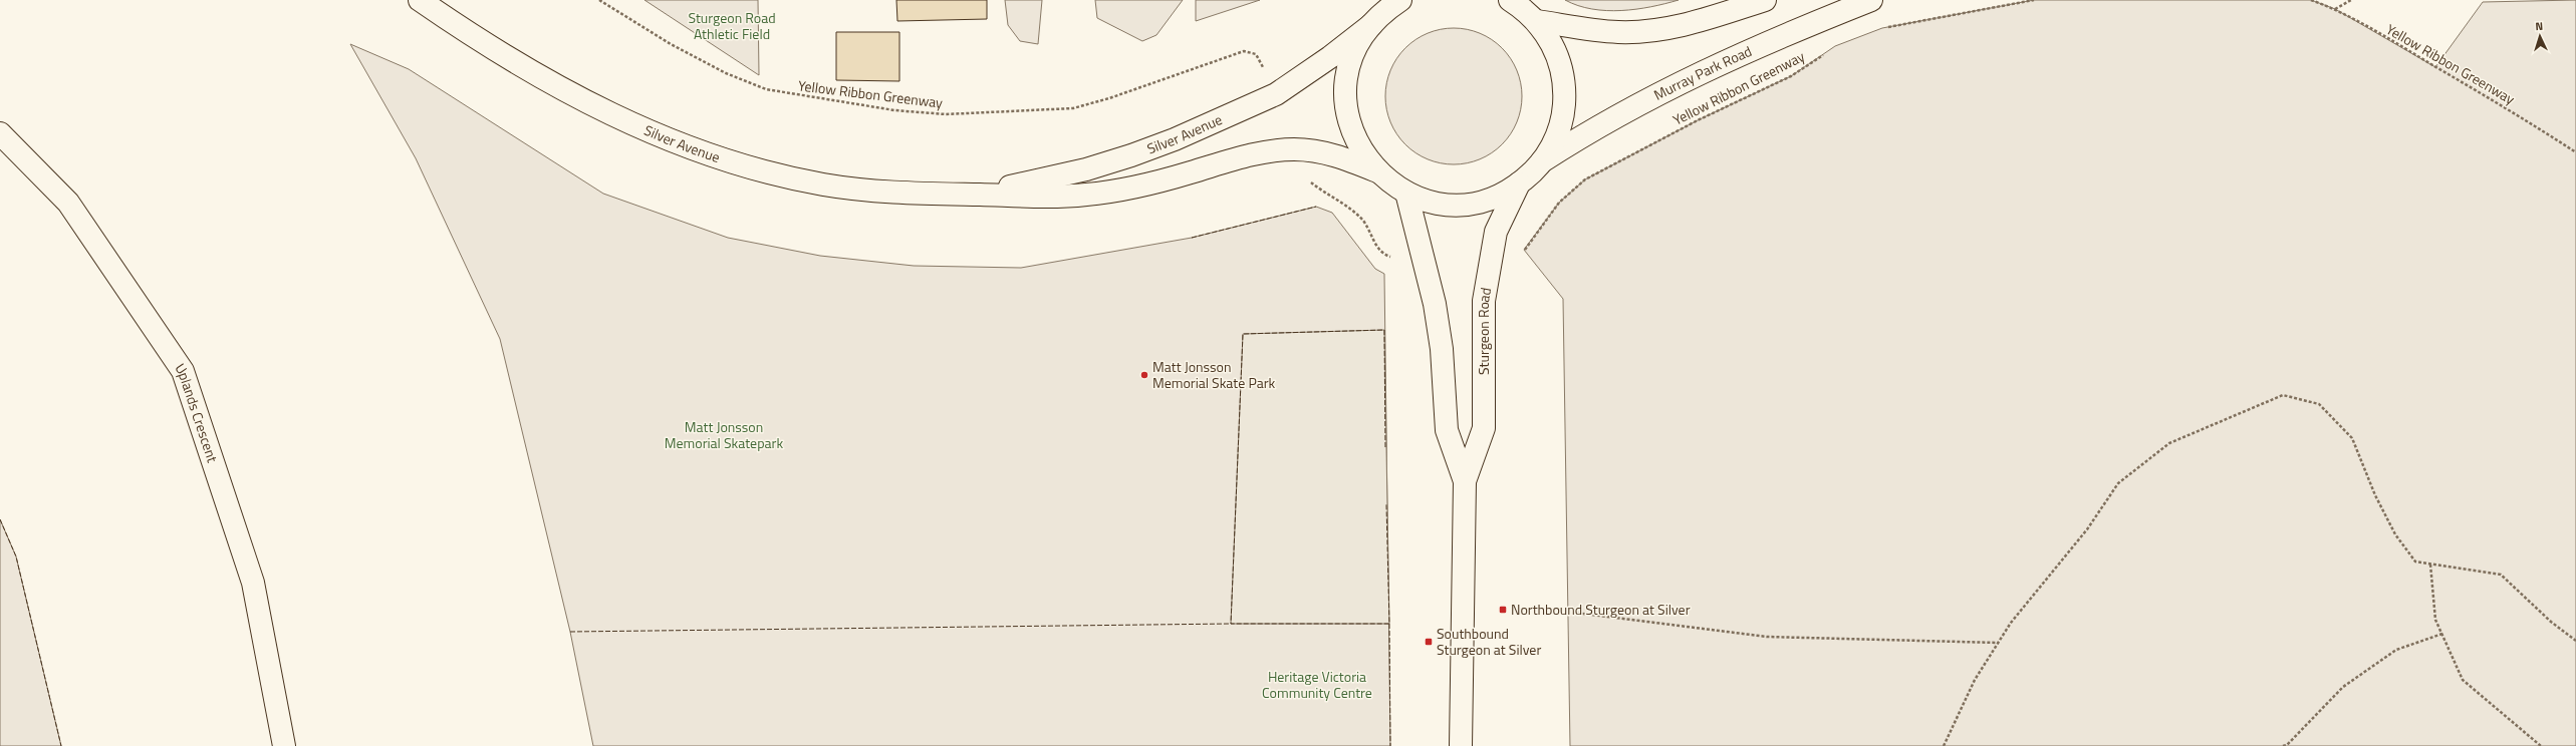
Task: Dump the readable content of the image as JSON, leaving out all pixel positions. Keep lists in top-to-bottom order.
{
  "streets": {
    "street": [
      "Murray Park Road",
      "Silver Avenue",
      "Sturgeon Road",
      "Uplands Crescent"
    ],
    "path": ["Yellow Ribbon Greenway"]
  },
  "parks": ["Sturgeon Road Athletic Field", "Matt Jonsson Memorial Skatepark", "Heritage Victoria Community Centre"],
  "places": {
    "other": ["Matt Jonsson Memorial Skate Park"],
    "transit": ["Northbound Sturgeon at Silver", "Southbound Sturgeon at Silver"]
  },
  "north": "top"
}
